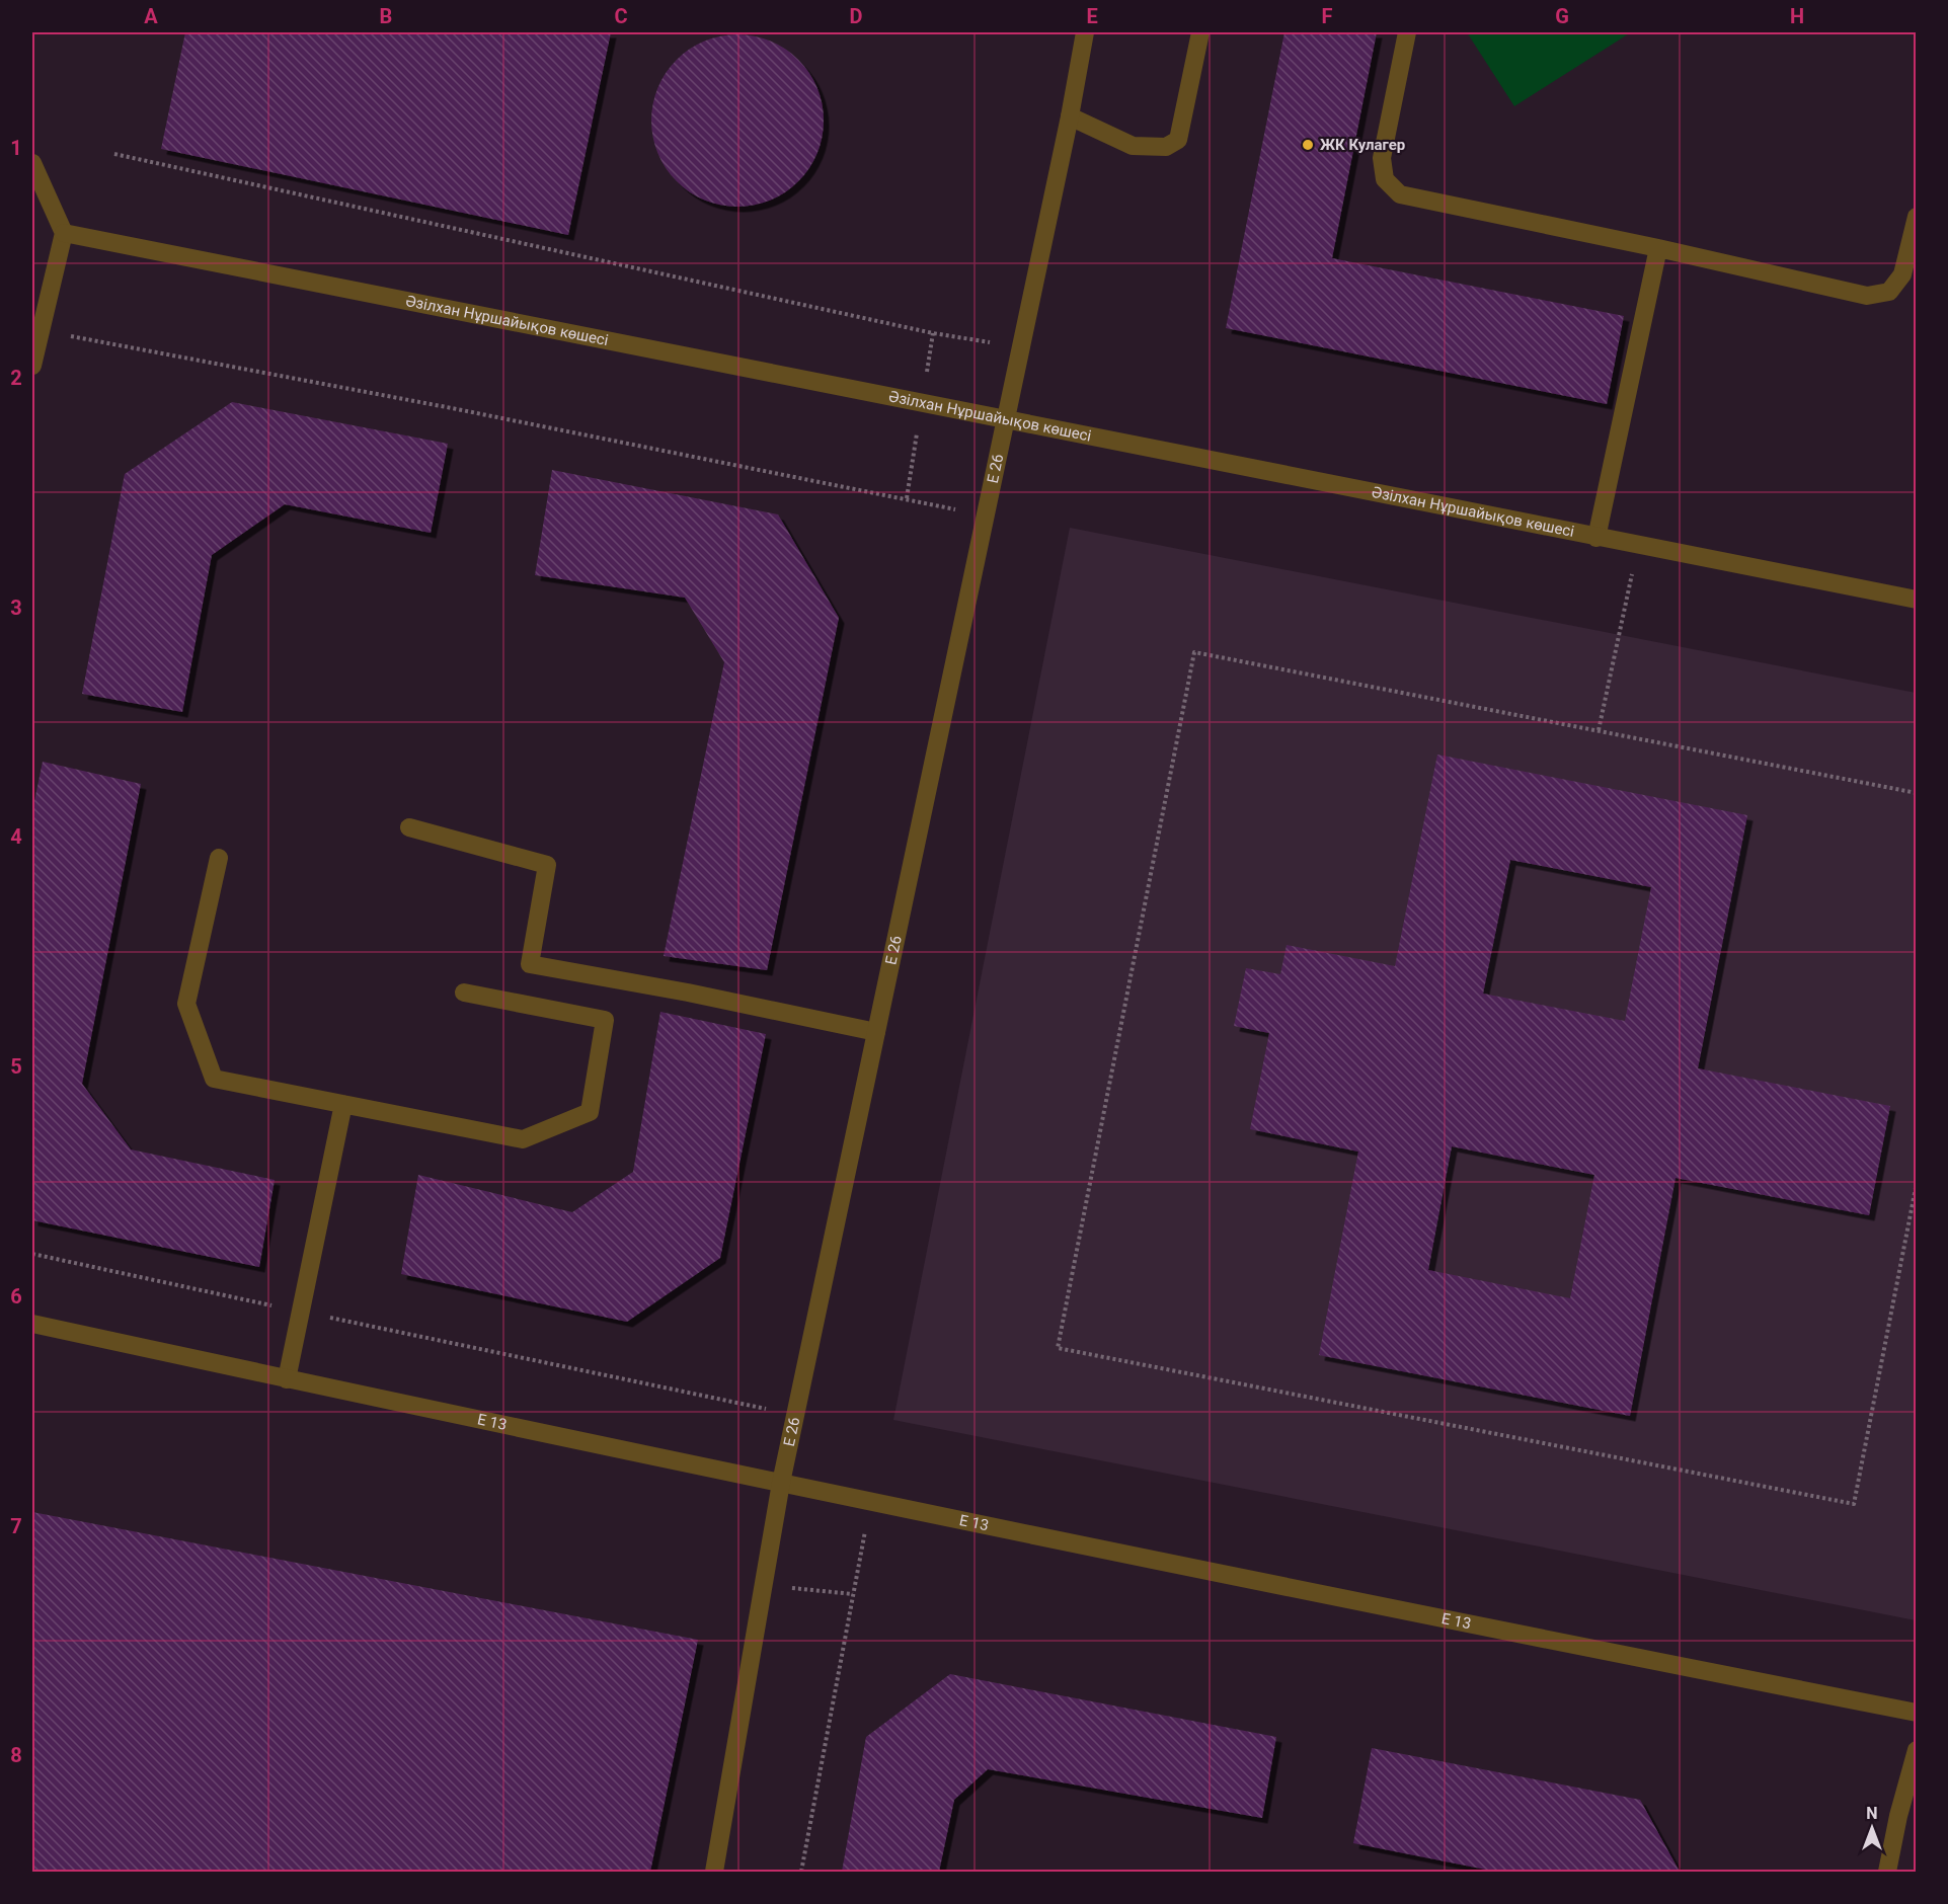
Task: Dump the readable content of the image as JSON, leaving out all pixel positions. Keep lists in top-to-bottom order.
{
  "streets": {
    "street": ["Әзілхан Нұршайықов көшесі", "E 26", "E 13"]
  },
  "crossings": [
    ["Әзілхан Нұршайықов көшесі", "E 26"],
    ["E 26", "E 13"]
  ],
  "places": ["ЖК Кулагер"],
  "north": "top",
  "grid": {
    "columns": [
      "A",
      "B",
      "C",
      "D",
      "E",
      "F",
      "G",
      "H"
    ],
    "rows": [
      "1",
      "2",
      "3",
      "4",
      "5",
      "6",
      "7",
      "8"
    ]
  }
}
